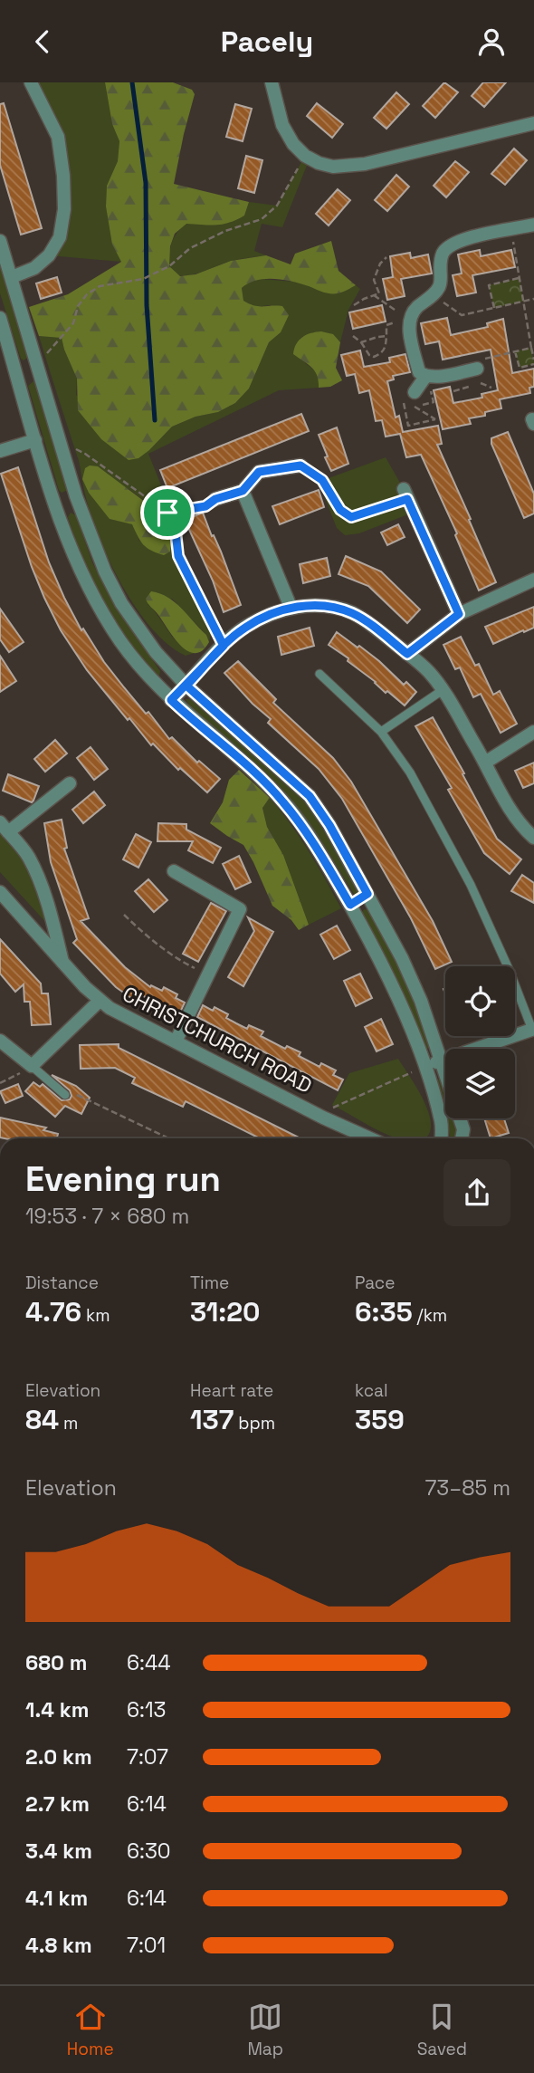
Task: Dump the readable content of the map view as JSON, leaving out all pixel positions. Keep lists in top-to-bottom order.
{
  "streets": {
    "street": ["CHRISTCHURCH ROAD"]
  },
  "page": {
    "header": "Pacely",
    "heading": ["Evening run", "19:53 · 7 × 680 m"],
    "stats": [
      ["Distance", "4.76 km"],
      ["Time", "31:20"],
      ["Pace", "6:35 /km"],
      ["Elevation", "84 m"],
      ["Heart rate", "137 bpm"],
      ["kcal", "359"]
    ],
    "chart": ["Elevation", "73–85 m"],
    "list": [
      {
        "name": "680 m",
        "note": "6:44"
      },
      {
        "name": "1.4 km",
        "note": "6:13"
      },
      {
        "name": "2.0 km",
        "note": "7:07"
      },
      {
        "name": "2.7 km",
        "note": "6:14"
      },
      {
        "name": "3.4 km",
        "note": "6:30"
      },
      {
        "name": "4.1 km",
        "note": "6:14"
      },
      {
        "name": "4.8 km",
        "note": "7:01"
      }
    ],
    "tabs": ["Home", "Map", "Saved"]
  }
}
